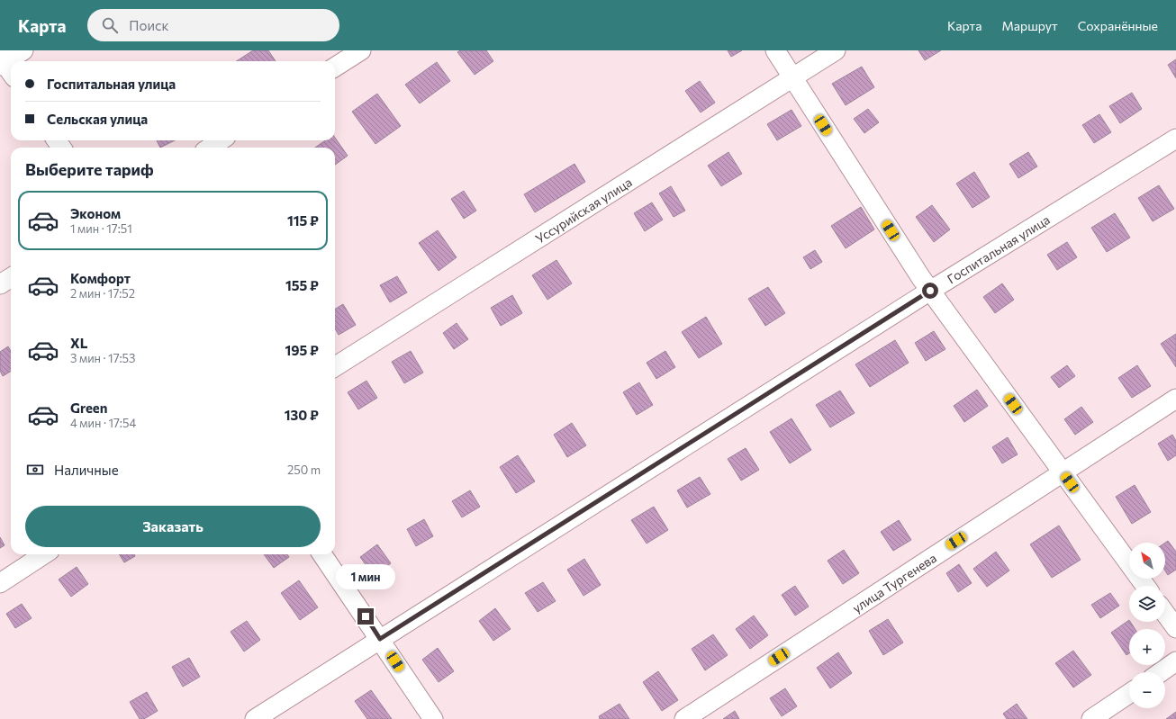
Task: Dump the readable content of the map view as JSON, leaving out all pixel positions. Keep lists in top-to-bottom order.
{
  "streets": {
    "street": ["Уссурийская улица", "Госпитальная улица", "улица Тургенева"]
  },
  "north": "top left",
  "page": {
    "header": "Карта",
    "search": "Поиск",
    "nav": ["Карта", "Маршрут", "Сохранённые"],
    "banner": ["Госпитальная улица", "Сельская улица"],
    "heading": "Выберите тариф",
    "list": [
      {
        "name": "Эконом",
        "note": "1 мин · 17:51",
        "value": "115 ₽"
      },
      {
        "name": "Комфорт",
        "note": "2 мин · 17:52",
        "value": "155 ₽"
      },
      {
        "name": "XL",
        "note": "3 мин · 17:53",
        "value": "195 ₽"
      },
      {
        "name": "Green",
        "note": "4 мин · 17:54",
        "value": "130 ₽"
      }
    ],
    "pay": ["Наличные", "250 m"],
    "buttons": "Заказать",
    "map_buttons": ["+", "−"],
    "bubble": "1 мин"
  }
}
